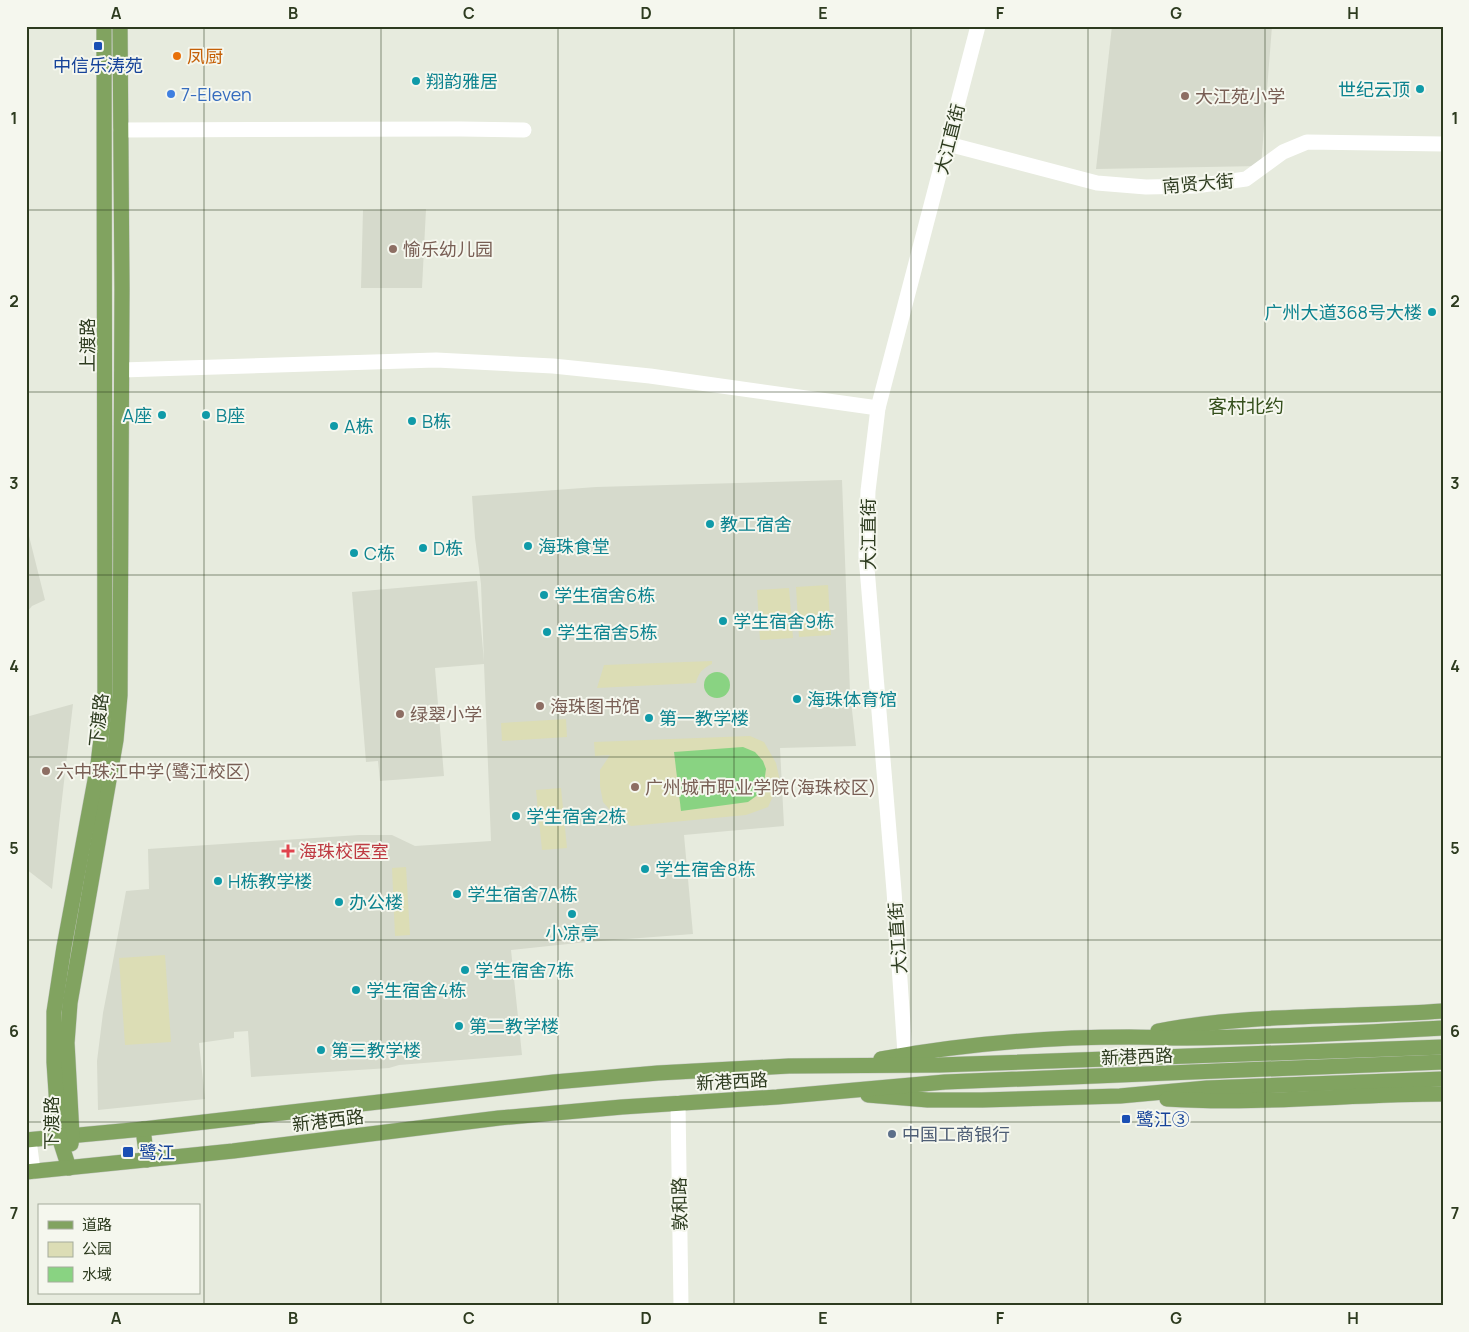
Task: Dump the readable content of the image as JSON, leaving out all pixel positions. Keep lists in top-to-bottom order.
{
  "streets": {
    "main road": ["上渡路", "下渡路", "新港西路"],
    "street": ["大江直街", "南贤大街", "敦和路"]
  },
  "crossings": [
    ["大江直街", "南贤大街"],
    ["上渡路", "下渡路"],
    ["下渡路", "新港西路"],
    ["新港西路", "敦和路"]
  ],
  "districts": ["客村北约"],
  "places": {
    "transit": ["中信乐涛苑", "鹭江③", "鹭江"],
    "other": [
      "凤厨",
      "翔韵雅居",
      "世纪云顶",
      "7-Eleven",
      "大江苑小学",
      "愉乐幼儿园",
      "广州大道368号大楼",
      "A座",
      "B座",
      "B栋",
      "A栋",
      "教工宿舍",
      "海珠食堂",
      "D栋",
      "C栋",
      "学生宿舍6栋",
      "学生宿舍9栋",
      "学生宿舍5栋",
      "海珠体育馆",
      "海珠图书馆",
      "绿翠小学",
      "第一教学楼",
      "六中珠江中学(鹭江校区)",
      "广州城市职业学院(海珠校区)",
      "学生宿舍2栋",
      "学生宿舍8栋",
      "H栋教学楼",
      "学生宿舍7A栋",
      "办公楼",
      "小凉亭",
      "学生宿舍7栋",
      "学生宿舍4栋",
      "第二教学楼",
      "第三教学楼",
      "中国工商银行"
    ],
    "health": ["海珠校医室"]
  },
  "legend": ["道路", "公园", "水域"],
  "grid": {
    "columns": [
      "A",
      "B",
      "C",
      "D",
      "E",
      "F",
      "G",
      "H"
    ],
    "rows": [
      "1",
      "2",
      "3",
      "4",
      "5",
      "6",
      "7"
    ]
  }
}
